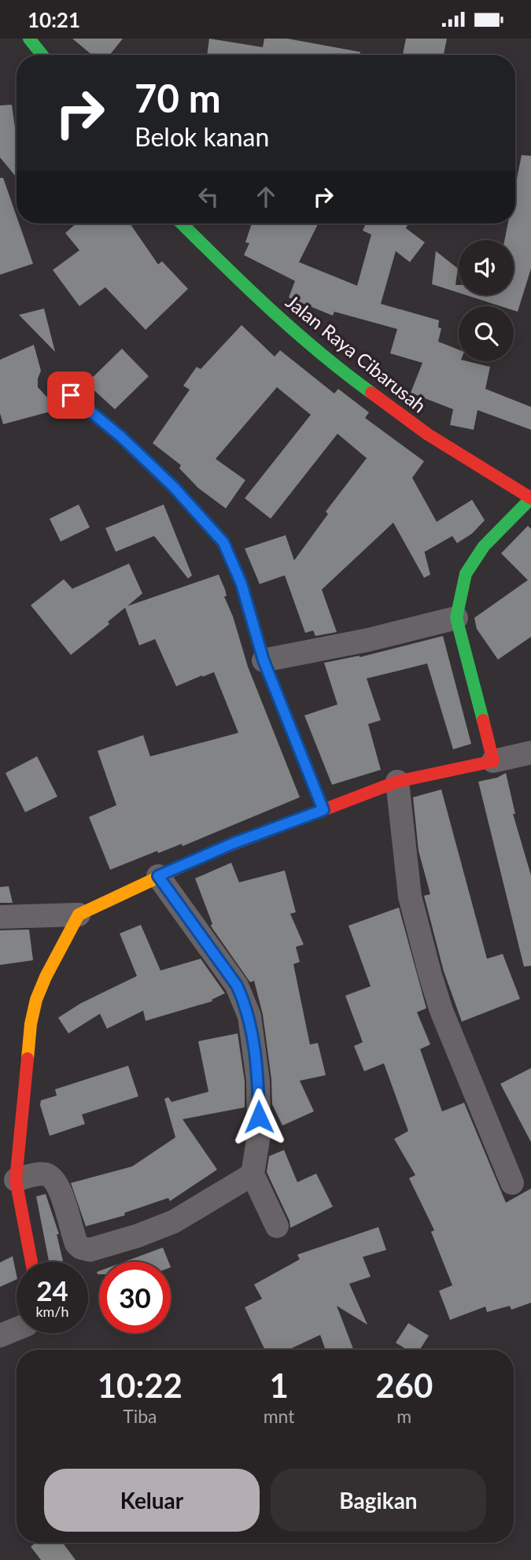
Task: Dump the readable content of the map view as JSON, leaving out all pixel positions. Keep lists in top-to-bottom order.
{
  "streets": {
    "street": ["Jalan Raya Cibarusah"]
  },
  "page": {
    "status": "10:21",
    "turn": ["70 m", "Belok kanan"],
    "speed": "24 km/h",
    "limit": "30",
    "eta": [
      "10:22",
      "Tiba",
      "1",
      "mnt",
      "260",
      "m"
    ],
    "buttons": ["Keluar", "Bagikan"]
  }
}
